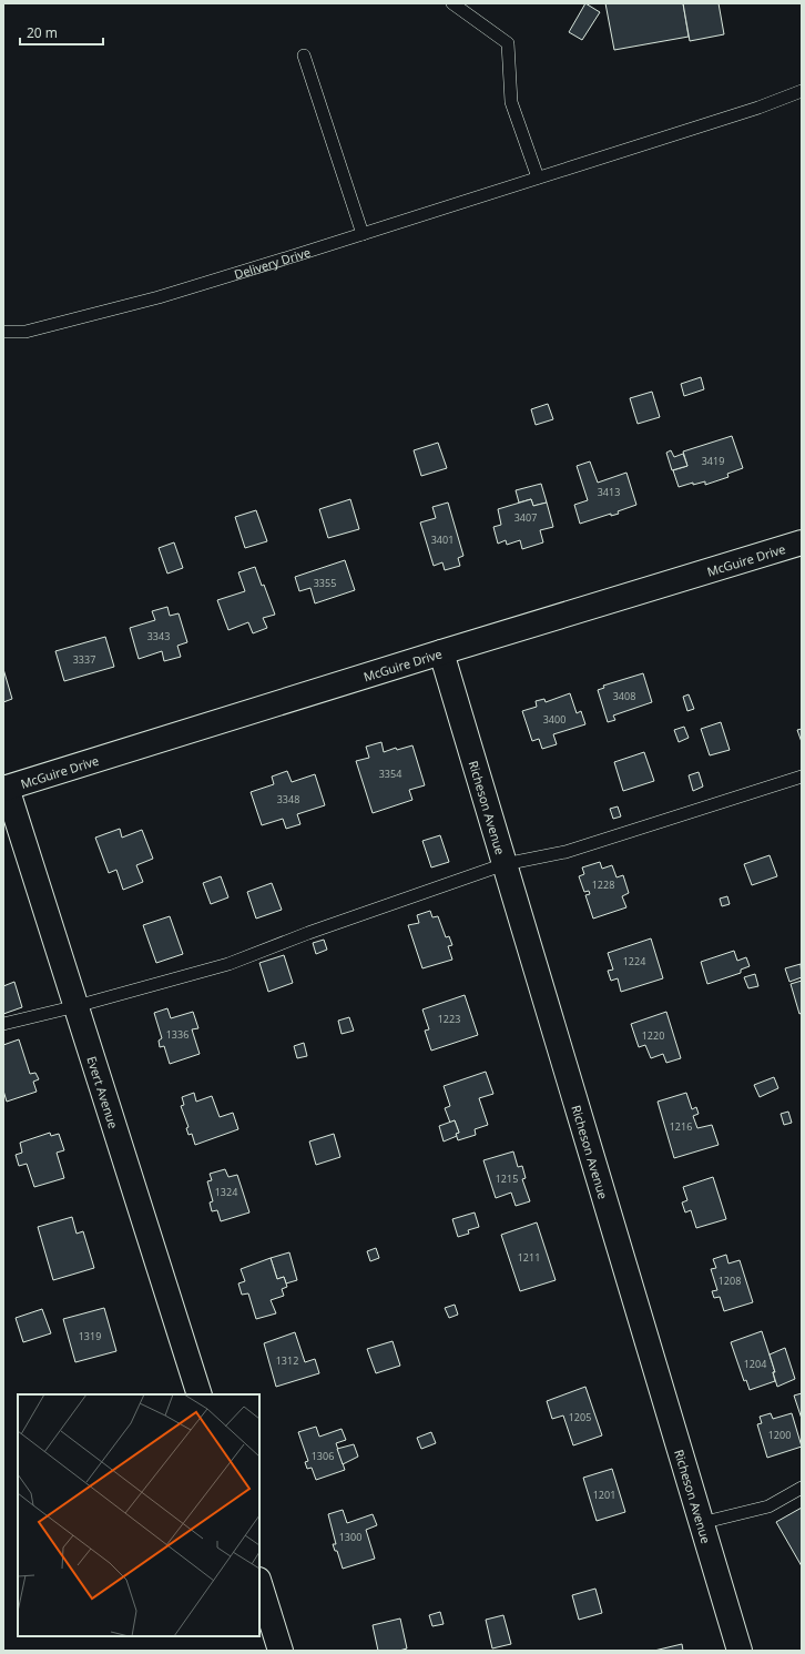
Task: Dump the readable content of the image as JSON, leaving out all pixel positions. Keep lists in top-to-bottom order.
{
  "streets": {
    "street": ["McGuire Drive", "Richeson Avenue", "Evert Avenue"],
    "lane": ["Delivery Drive"]
  },
  "crossings": [
    ["McGuire Drive", "Richeson Avenue"],
    ["McGuire Drive", "Evert Avenue"]
  ],
  "house_numbers": [
    "3419",
    "3413",
    "3407",
    "3401",
    "3355",
    "3343",
    "3337",
    "3408",
    "3400",
    "3354",
    "3348",
    "1228",
    "1224",
    "1223",
    "1336",
    "1220",
    "1216",
    "1215",
    "1324",
    "1211",
    "1208",
    "1319",
    "1312",
    "1204",
    "1205",
    "1200",
    "1306",
    "1201",
    "1300"
  ],
  "scale_bar": "20 m"
}
